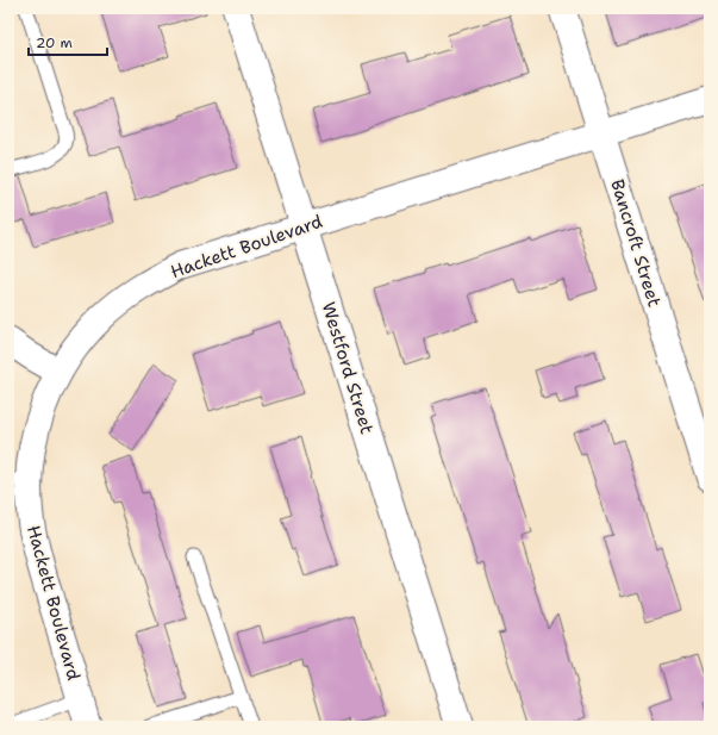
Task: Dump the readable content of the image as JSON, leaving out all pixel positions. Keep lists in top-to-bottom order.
{
  "streets": {
    "street": ["Bancroft Street", "Hackett Boulevard", "Westford Street"]
  },
  "crossings": [
    ["Bancroft Street", "Hackett Boulevard"],
    ["Hackett Boulevard", "Westford Street"]
  ],
  "scale_bar": "20 m"
}
